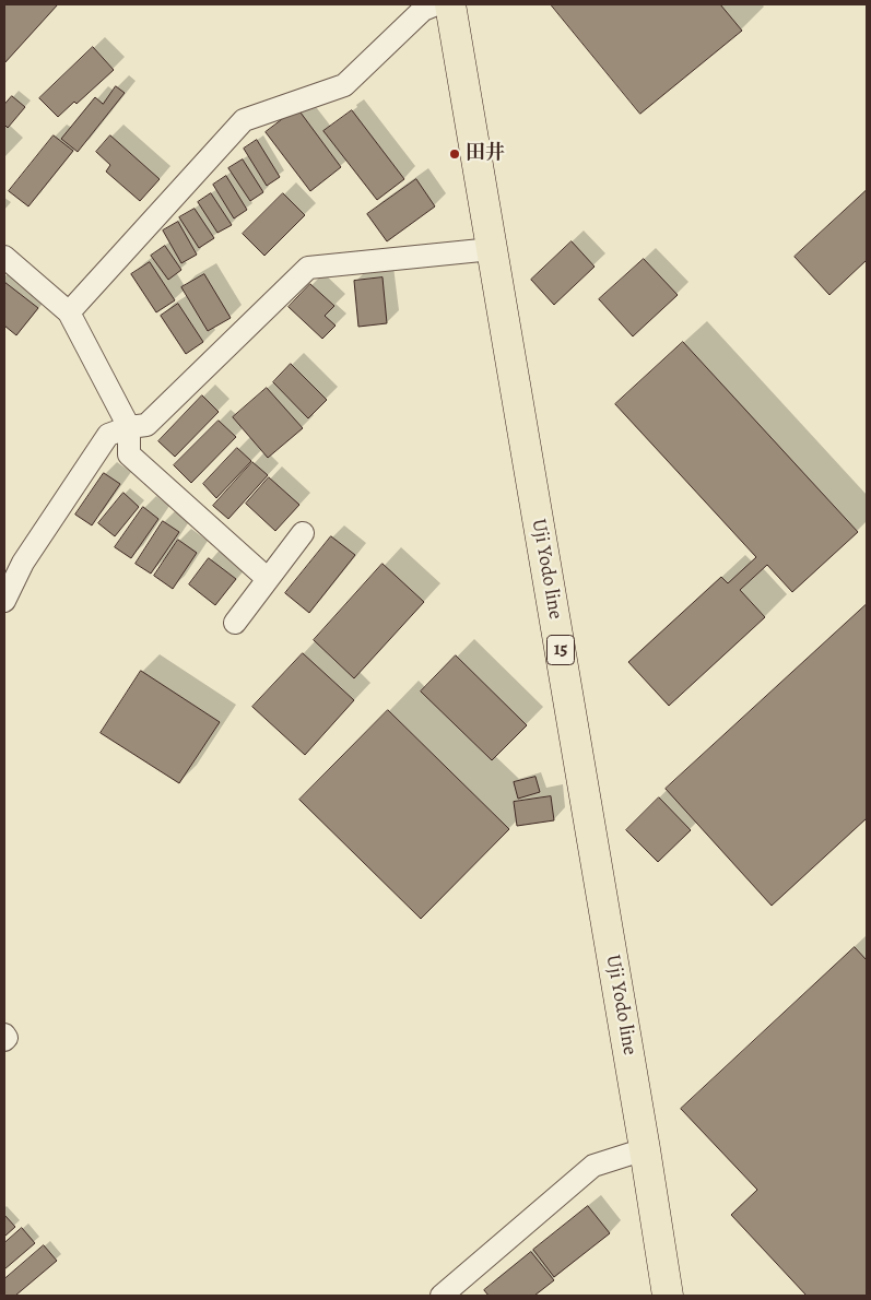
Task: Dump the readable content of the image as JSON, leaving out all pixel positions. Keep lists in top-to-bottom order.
{
  "streets": {
    "main road": ["Uji Yodo line", "15"]
  },
  "places": ["田井"]
}
